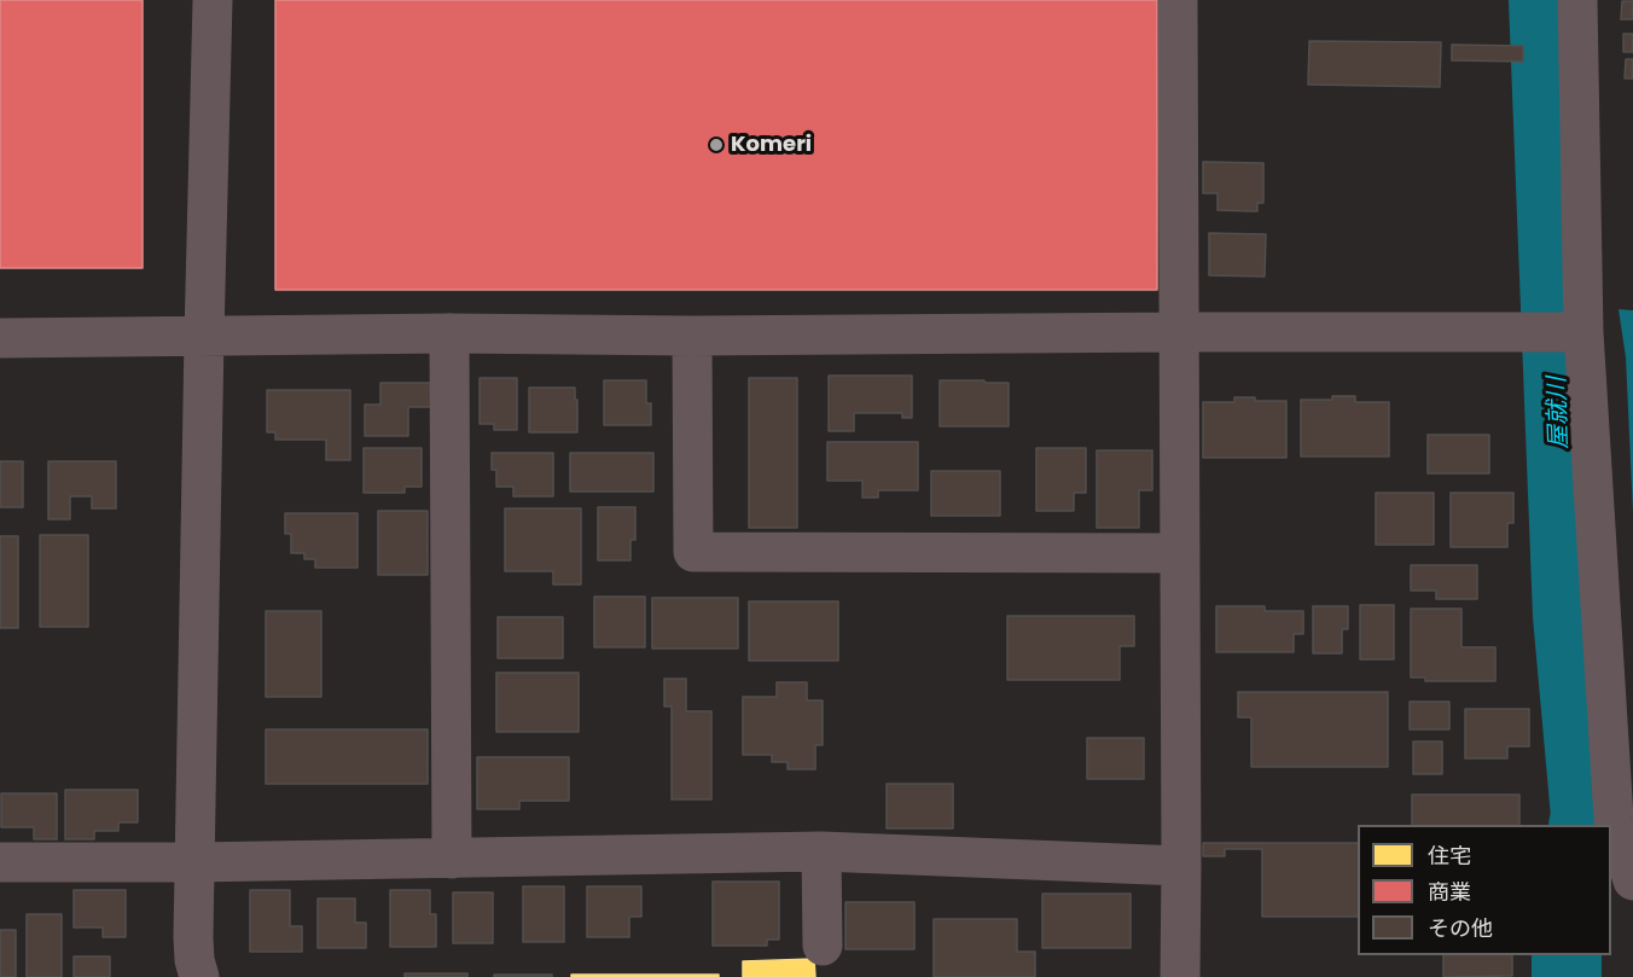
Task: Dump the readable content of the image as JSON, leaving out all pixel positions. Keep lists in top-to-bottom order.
{
  "water": ["屋就川"],
  "places": ["Komeri"],
  "legend": ["住宅", "商業", "その他"]
}
